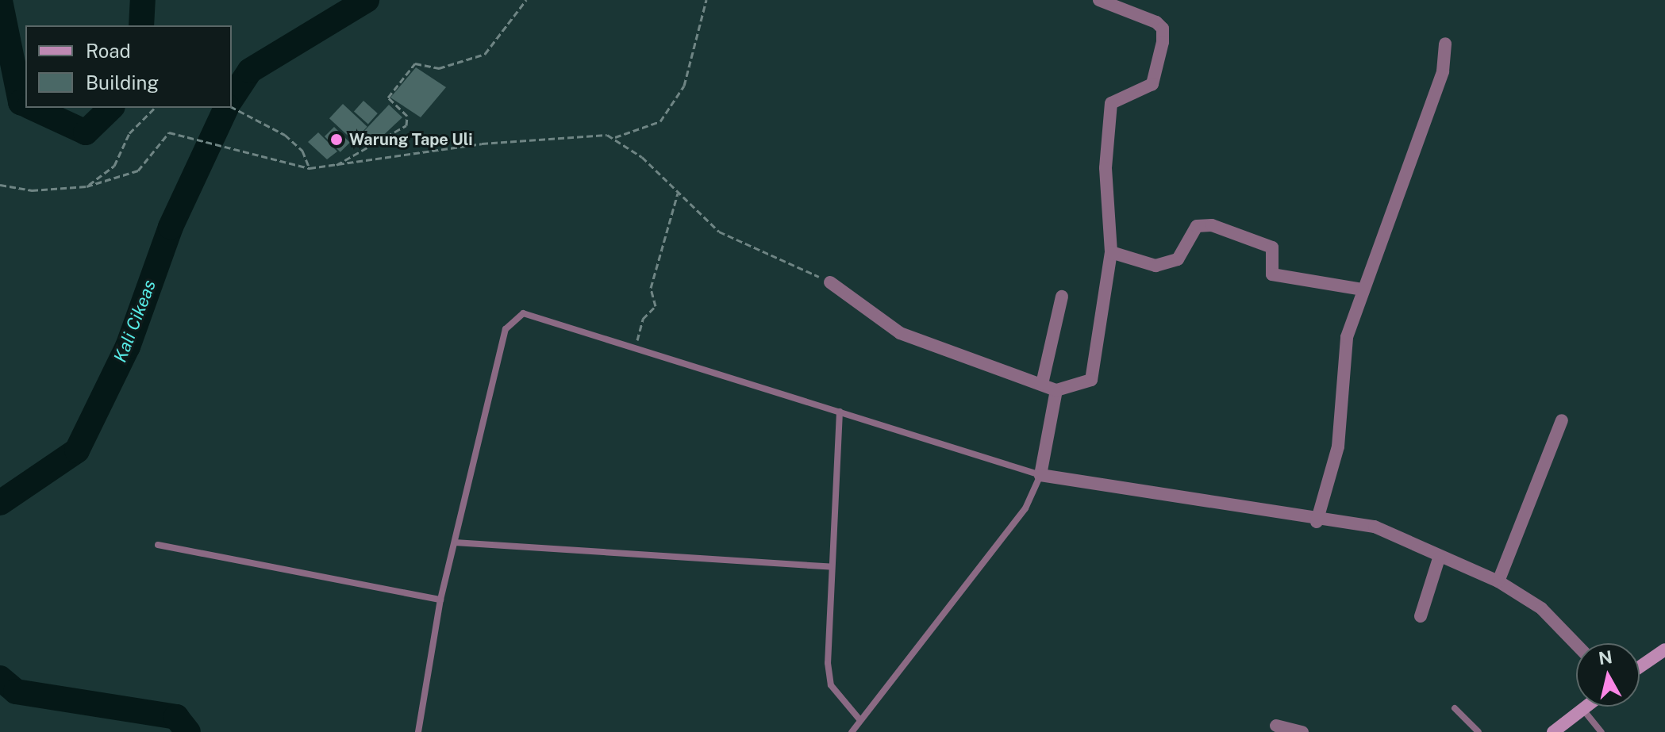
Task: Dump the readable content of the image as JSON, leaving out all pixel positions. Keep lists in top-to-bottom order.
{
  "water": ["Kali Cikeas"],
  "places": ["Warung Tape Uli"],
  "legend": ["Road", "Building"],
  "north": "top"
}
